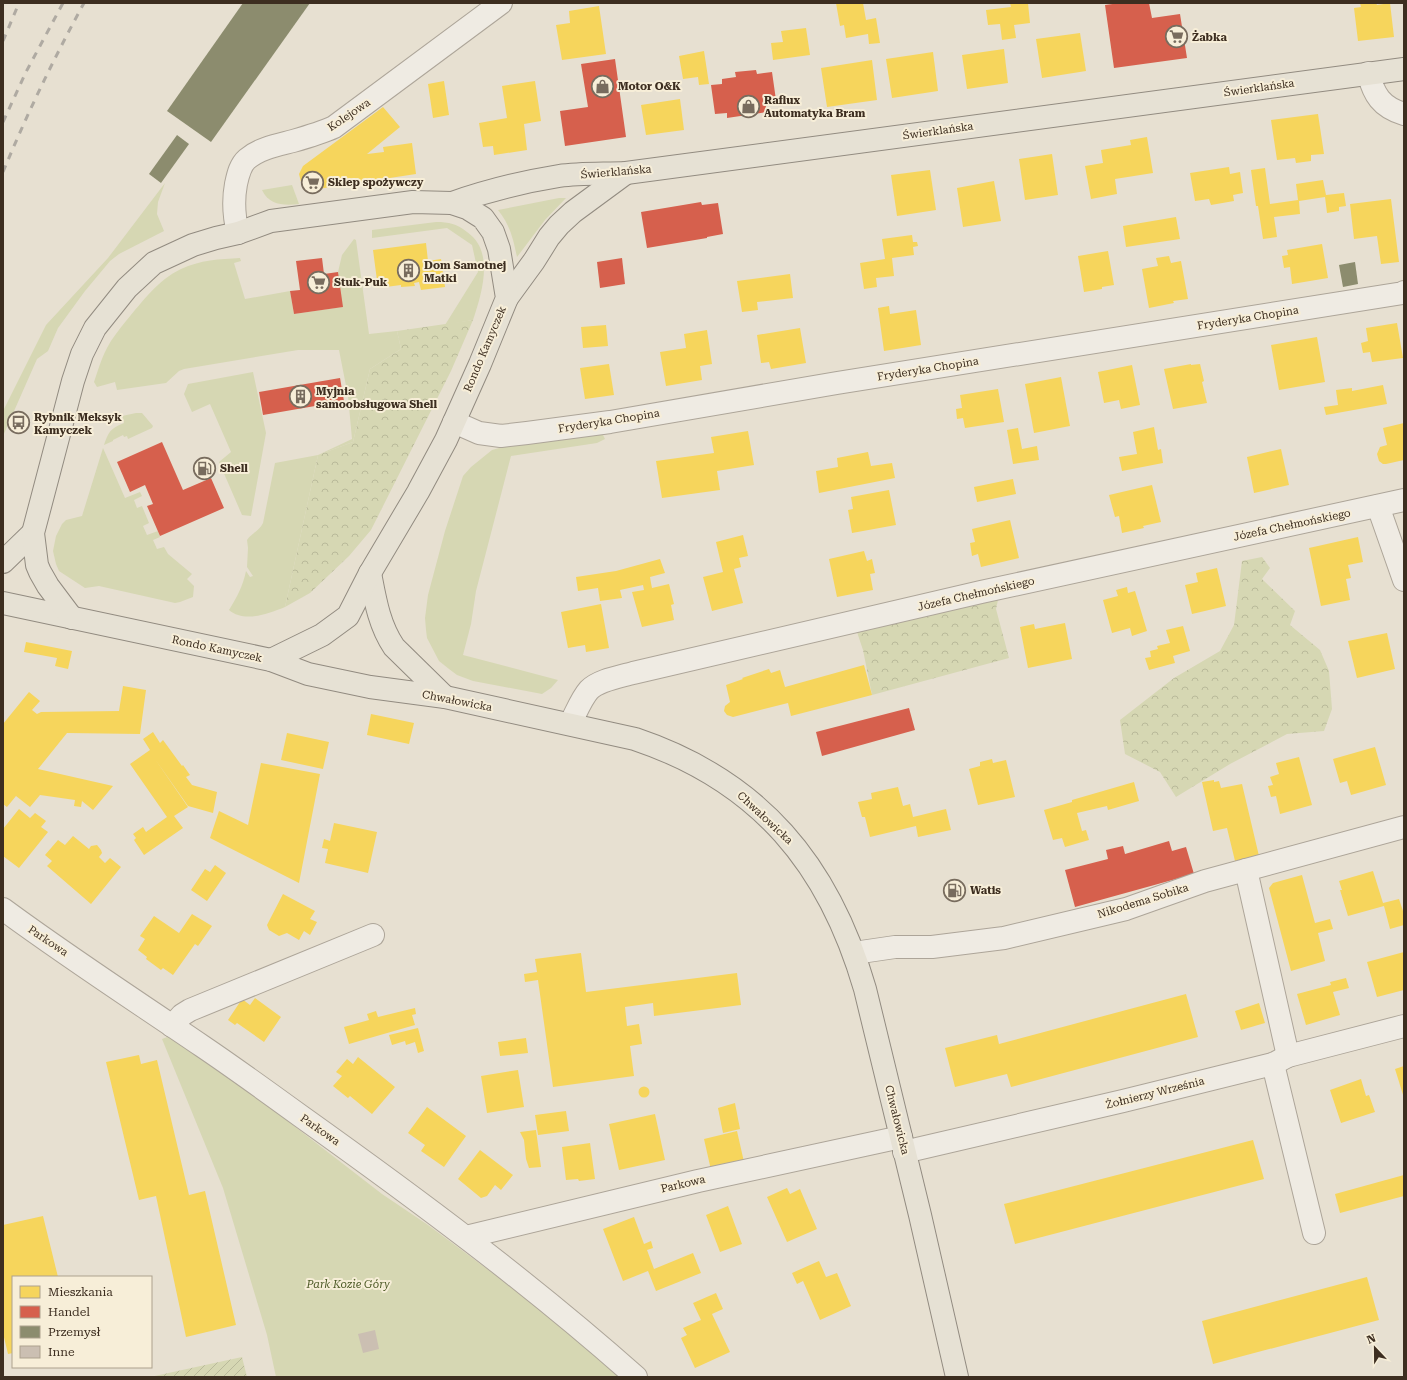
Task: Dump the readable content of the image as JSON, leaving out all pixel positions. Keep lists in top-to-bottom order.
{
  "streets": {
    "main road": ["Świerklańska", "Rondo Kamyczek", "Chwałowicka"],
    "street": [
      "Kolejowa",
      "Fryderyka Chopina",
      "Józefa Chełmońskiego",
      "Nikodema Sobika",
      "Parkowa",
      "Żołnierzy Września"
    ]
  },
  "crossings": [
    ["Świerklańska", "Rondo Kamyczek"],
    ["Kolejowa", "Rondo Kamyczek"],
    ["Fryderyka Chopina", "Rondo Kamyczek"],
    ["Rondo Kamyczek", "Chwałowicka"],
    ["Józefa Chełmońskiego", "Chwałowicka"],
    ["Chwałowicka", "Nikodema Sobika"],
    ["Chwałowicka", "Parkowa"],
    ["Chwałowicka", "Żołnierzy Września"],
    ["Parkowa", "Żołnierzy Września"]
  ],
  "parks": ["Park Kozie Góry"],
  "places": {
    "supermarket": ["Żabka", "Sklep spożywczy", "Stuk-Puk"],
    "shop": ["Motor O&K", "Raflux Automatyka Bram"],
    "building": ["Dom Samotnej Matki", "Myjnia samoobsługowa Shell"],
    "bus stop": ["Rybnik Meksyk Kamyczek"],
    "fuel station": ["Shell", "Watis"]
  },
  "legend": [
    "Mieszkania",
    "Handel",
    "Przemysł",
    "Inne"
  ],
  "north": "top"
}
